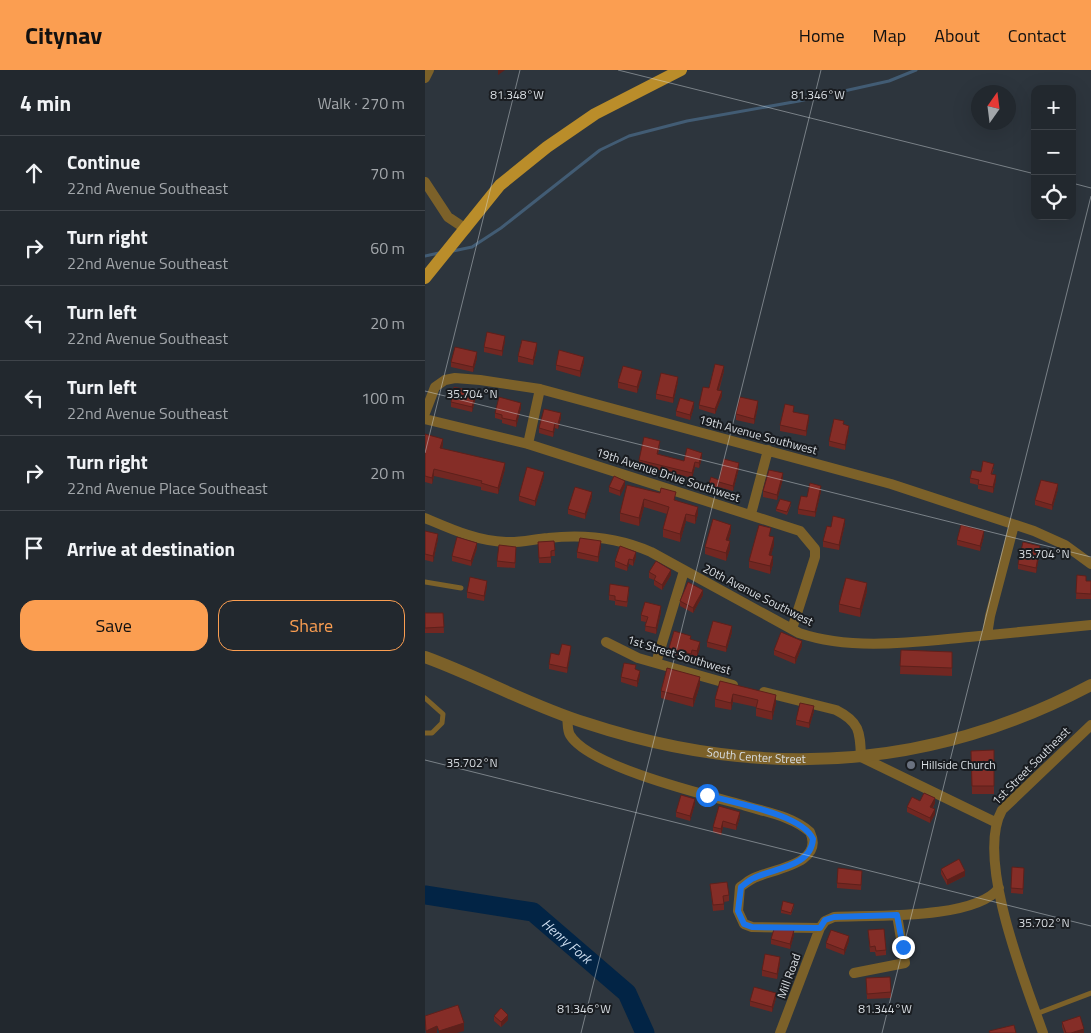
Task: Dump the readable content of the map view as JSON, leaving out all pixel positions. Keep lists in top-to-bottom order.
{
  "streets": {
    "street": [
      "19th Avenue Southwest",
      "19th Avenue Drive Southwest",
      "20th Avenue Southwest",
      "1st Street Southwest",
      "South Center Street",
      "1st Street Southeast",
      "Mill Road"
    ]
  },
  "crossings": [
    ["19th Avenue Drive Southwest", "20th Avenue Southwest"],
    ["1st Street Southwest", "South Center Street"]
  ],
  "water": ["Henry Fork"],
  "places": ["Hillside Church"],
  "north": "top",
  "page": {
    "header": "Citynav",
    "nav": [
      "Home",
      "Map",
      "About",
      "Contact"
    ],
    "heading": ["4 min", "Walk · 270 m"],
    "map_buttons": ["+", "−"],
    "list": [
      ["Continue", "22nd Avenue Southeast", "70 m"],
      ["Turn right", "22nd Avenue Southeast", "60 m"],
      ["Turn left", "22nd Avenue Southeast", "20 m"],
      ["Turn left", "22nd Avenue Southeast", "100 m"],
      ["Turn right", "22nd Avenue Place Southeast", "20 m"],
      "Arrive at destination"
    ],
    "buttons": ["Save", "Share"]
  },
  "coordinates": [
    "81.348°W",
    "81.346°W",
    "35.704°N",
    "35.702°N",
    "81.344°W"
  ]
}
